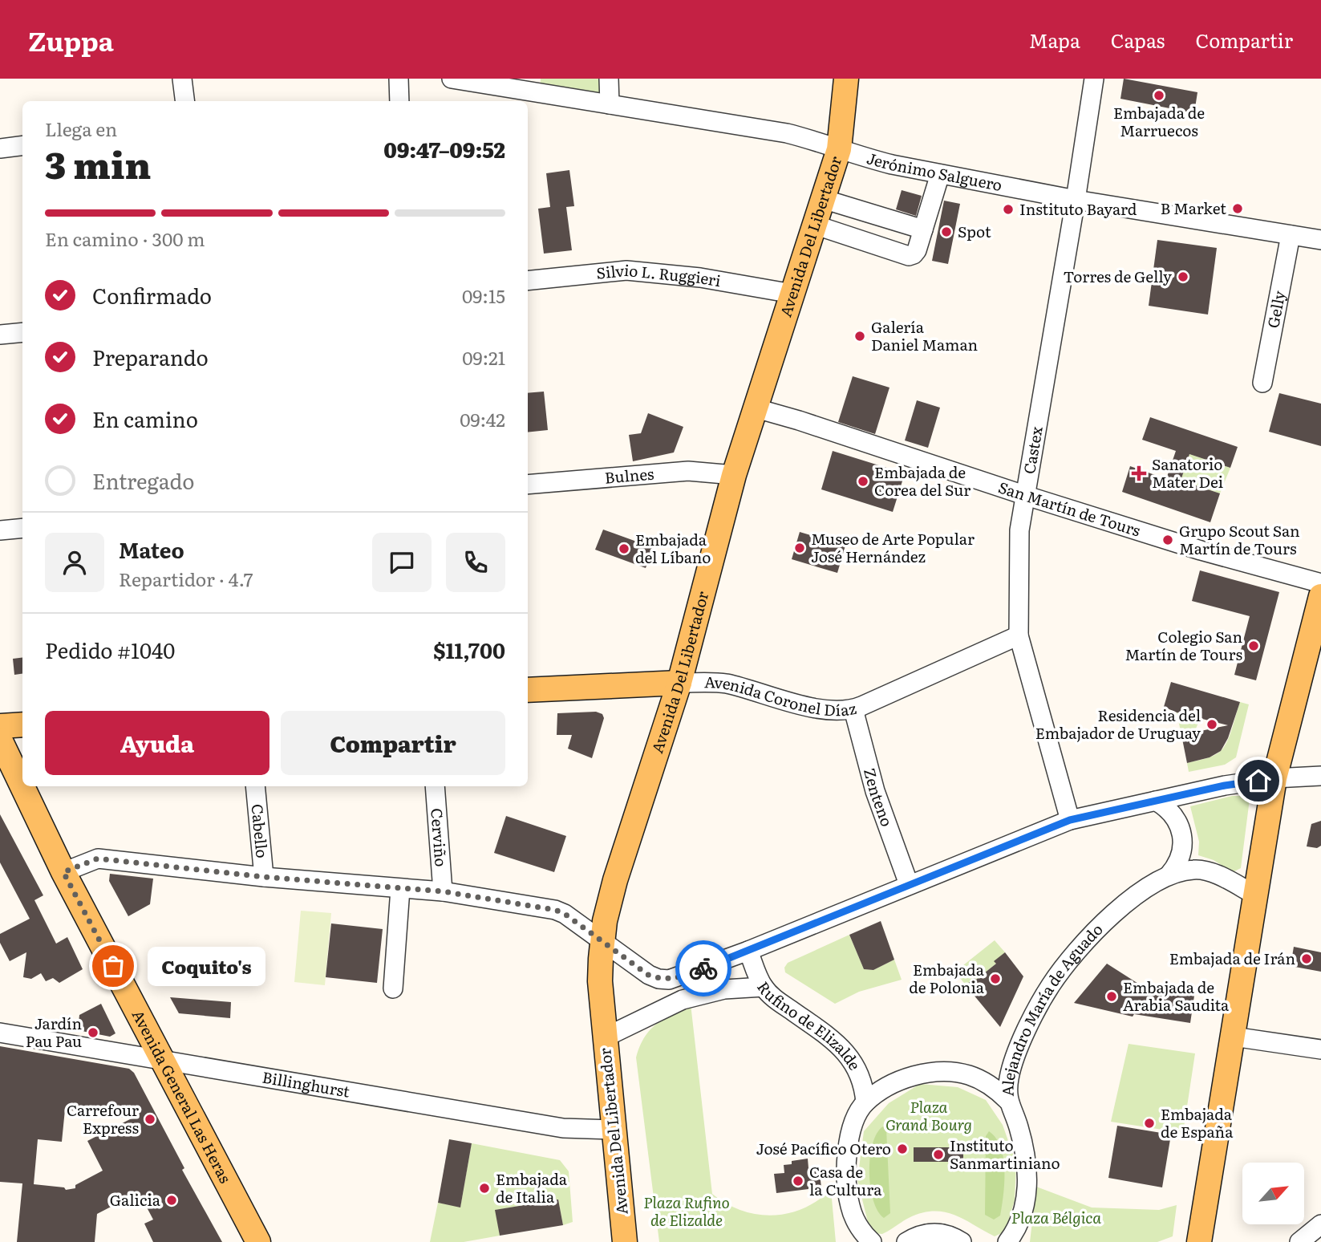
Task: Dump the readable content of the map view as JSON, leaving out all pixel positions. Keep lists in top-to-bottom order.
{
  "streets": {
    "main road": ["Avenida Del Libertador", "Avenida Coronel Díaz", "Avenida General Las Heras"],
    "street": [
      "Jerónimo Salguero",
      "Silvio L. Ruggieri",
      "Gelly",
      "Castex",
      "Bulnes",
      "San Martín de Tours",
      "Zenteno",
      "Cabello",
      "Cerviño",
      "Alejandro María de Aguado",
      "Rufino de Elizalde",
      "Billinghurst"
    ]
  },
  "crossings": [
    ["Jerónimo Salguero", "Avenida Del Libertador"],
    ["Jerónimo Salguero", "Gelly"],
    ["Jerónimo Salguero", "Castex"],
    ["Avenida Del Libertador", "Silvio L. Ruggieri"],
    ["Avenida Del Libertador", "Bulnes"],
    ["Avenida Del Libertador", "San Martín de Tours"],
    ["Avenida Del Libertador", "Avenida Coronel Díaz"],
    ["Avenida Del Libertador", "Billinghurst"],
    ["Castex", "San Martín de Tours"],
    ["Castex", "Avenida Coronel Díaz"],
    ["Avenida Coronel Díaz", "Zenteno"],
    ["Billinghurst", "Avenida General Las Heras"]
  ],
  "parks": ["Plaza Grand Bourg", "Plaza Rufino de Elizalde", "Plaza Bélgica"],
  "places": {
    "other": [
      "Embajada de Marruecos",
      "B Market",
      "Instituto Bayard",
      "Spot",
      "Torres de Gelly",
      "Galería Daniel Maman",
      "Embajada de Corea del Sur",
      "Grupo Scout San Martín de Tours",
      "Museo de Arte Popular José Hernández",
      "Embajada del Líbano",
      "Colegio San Martín de Tours",
      "Residencia del Embajador de Uruguay",
      "Embajada de Irán",
      "Coquito's",
      "Embajada de Polonia",
      "Embajada de Arabia Saudita",
      "Jardín Pau Pau",
      "Carrefour Express",
      "Embajada de España",
      "José Pacífico Otero",
      "Instituto Sanmartiniano",
      "Casa de la Cultura",
      "Embajada de Italia",
      "Galicia"
    ],
    "health": ["Sanatorio Mater Dei"]
  },
  "north": "top right",
  "page": {
    "header": "Zuppa",
    "nav": ["Mapa", "Capas", "Compartir"],
    "heading": ["3 min", "Llega en", "09:47–09:52"],
    "panel": [
      "Mateo",
      "Repartidor · 4.7",
      "Pedido #1040",
      "$11,700"
    ],
    "bar": "En camino · 300 m",
    "list": [
      ["Confirmado", "09:15"],
      ["Preparando", "09:21"],
      ["En camino", "09:42"],
      "Entregado"
    ],
    "buttons": ["Ayuda", "Compartir"],
    "bubble": "Coquito's"
  }
}
